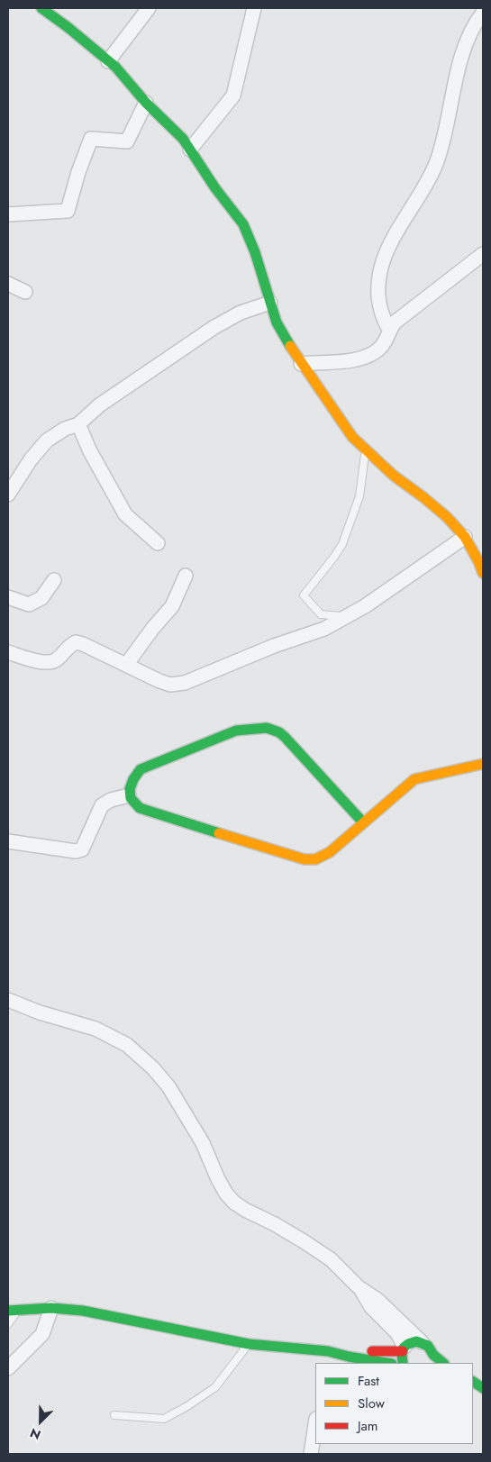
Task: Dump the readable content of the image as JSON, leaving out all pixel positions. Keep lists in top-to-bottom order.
{
  "legend": ["Fast", "Slow", "Jam"],
  "north": "bottom left"
}
